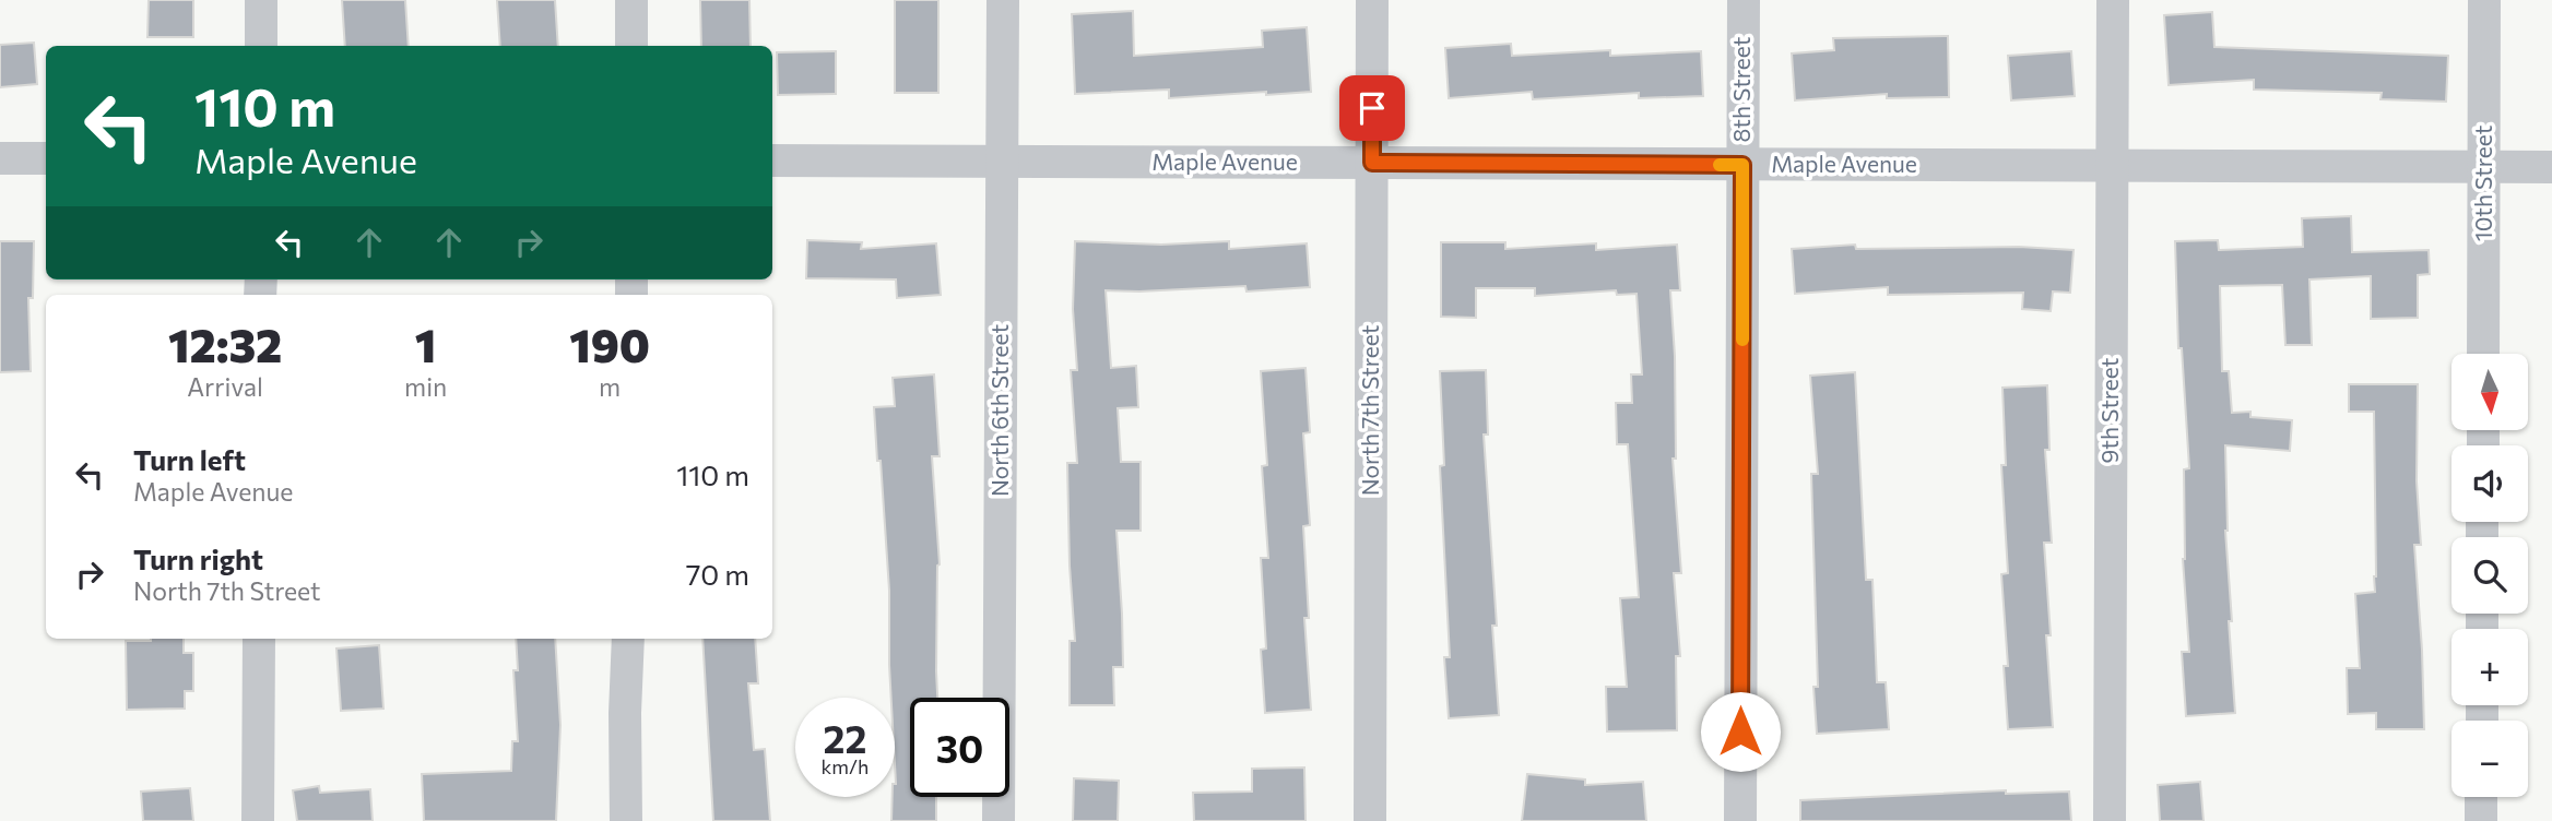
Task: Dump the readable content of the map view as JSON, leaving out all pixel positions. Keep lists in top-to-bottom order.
{
  "streets": {
    "street": [
      "8th Street",
      "Maple Avenue",
      "10th Street",
      "North 6th Street",
      "North 7th Street",
      "9th Street"
    ]
  },
  "crossings": [
    ["8th Street", "Maple Avenue"],
    ["Maple Avenue", "10th Street"],
    ["Maple Avenue", "North 6th Street"],
    ["Maple Avenue", "North 7th Street"],
    ["Maple Avenue", "9th Street"]
  ],
  "north": "bottom",
  "page": {
    "turn": ["110 m", "Maple Avenue"],
    "eta": [
      "12:32",
      "Arrival",
      "1",
      "min",
      "190",
      "m"
    ],
    "map_buttons": ["+", "−"],
    "list": [
      {
        "name": "Turn left",
        "note": "Maple Avenue",
        "value": "110 m"
      },
      {
        "name": "Turn right",
        "note": "North 7th Street",
        "value": "70 m"
      }
    ],
    "speed": "22 km/h",
    "limit": "30"
  }
}
